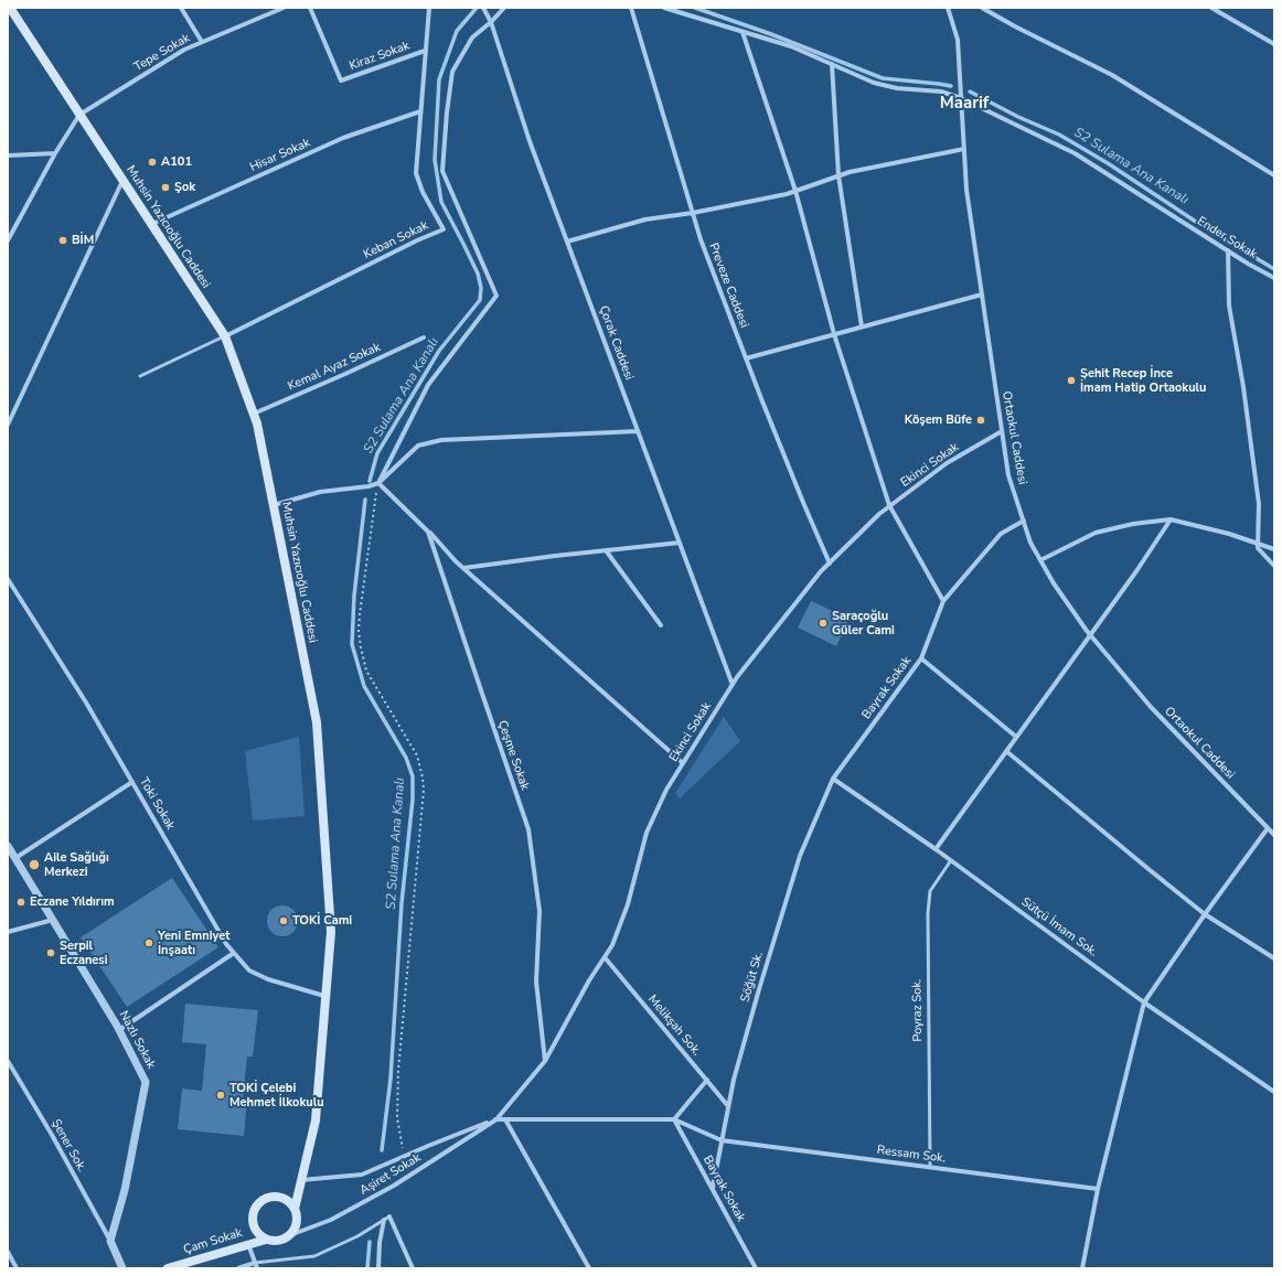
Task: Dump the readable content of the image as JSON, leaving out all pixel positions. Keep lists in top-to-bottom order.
{
  "streets": {
    "main road": ["Muhsin Yazıcıoğlu Caddesi", "Çam Sokak"],
    "street": [
      "Tepe Sokak",
      "Kiraz Sokak",
      "Hisar Sokak",
      "Ender Sokak",
      "Keban Sokak",
      "Preveze Caddesi",
      "Çorak Caddesi",
      "Kemal Ayaz Sokak",
      "Ortaokul Caddesi",
      "Ekinci Sokak",
      "Bayrak Sokak",
      "Çeşme Sokak",
      "Toki Sokak",
      "Sütçü İmam Sok.",
      "Söğüt Sk.",
      "Melikşah Sok.",
      "Nazlı Sokak",
      "Şener Sok.",
      "Ressam Sok.",
      "Aşiret Sokak"
    ],
    "lane": ["Poyraz Sok."]
  },
  "crossings": [
    ["Tepe Sokak", "Muhsin Yazıcıoğlu Caddesi"],
    ["Kiraz Sokak", "Keban Sokak"],
    ["Hisar Sokak", "Muhsin Yazıcıoğlu Caddesi"],
    ["Hisar Sokak", "Keban Sokak"],
    ["Muhsin Yazıcıoğlu Caddesi", "Keban Sokak"],
    ["Muhsin Yazıcıoğlu Caddesi", "Kemal Ayaz Sokak"],
    ["Muhsin Yazıcıoğlu Caddesi", "Toki Sokak"],
    ["Muhsin Yazıcıoğlu Caddesi", "Aşiret Sokak"],
    ["Muhsin Yazıcıoğlu Caddesi", "Çam Sokak"],
    ["Ender Sokak", "Ortaokul Caddesi"],
    ["Preveze Caddesi", "Ekinci Sokak"],
    ["Çorak Caddesi", "Ekinci Sokak"],
    ["Ortaokul Caddesi", "Ekinci Sokak"],
    ["Ortaokul Caddesi", "Bayrak Sokak"],
    ["Ekinci Sokak", "Çeşme Sokak"],
    ["Ekinci Sokak", "Melikşah Sok."],
    ["Ekinci Sokak", "Aşiret Sokak"],
    ["Bayrak Sokak", "Sütçü İmam Sok."],
    ["Bayrak Sokak", "Söğüt Sk."],
    ["Bayrak Sokak", "Aşiret Sokak"],
    ["Sütçü İmam Sok.", "Söğüt Sk."],
    ["Sütçü İmam Sok.", "Poyraz Sok."],
    ["Söğüt Sk.", "Melikşah Sok."],
    ["Söğüt Sk.", "Ressam Sok."],
    ["Söğüt Sk.", "Aşiret Sokak"],
    ["Poyraz Sok.", "Ressam Sok."],
    ["Nazlı Sokak", "Şener Sok."],
    ["Ressam Sok.", "Aşiret Sokak"],
    ["Aşiret Sokak", "Çam Sokak"]
  ],
  "districts": ["Maarif"],
  "water": ["S2 Sulama Ana Kanalı"],
  "places": [
    "A101",
    "Şok",
    "BİM",
    "Şehit Recep İnce İmam Hatip Ortaokulu",
    "Köşem Büfe",
    "Saraçoğlu Güler Cami",
    "Aile Sağlığı Merkezi",
    "Eczane Yıldırım",
    "TOKİ Cami",
    "Yeni Emniyet İnşaatı",
    "Serpil Eczanesi",
    "TOKİ Çelebi Mehmet İlkokulu"
  ]
}
